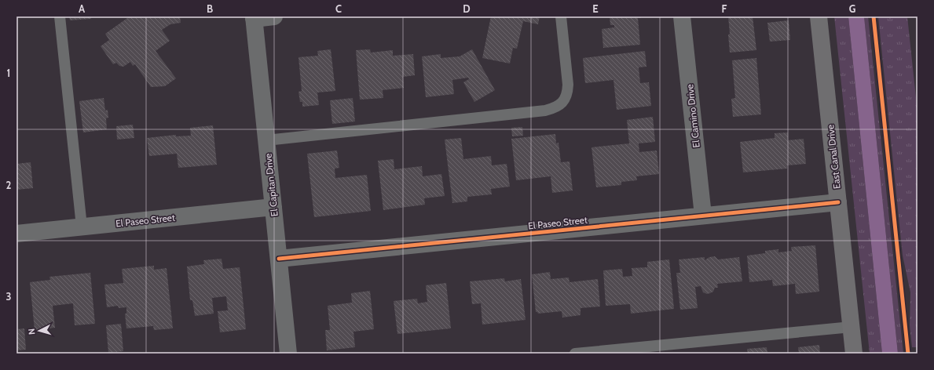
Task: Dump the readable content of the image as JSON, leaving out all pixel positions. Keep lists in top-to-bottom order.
{
  "streets": {
    "main road": ["East Canal Drive"],
    "street": ["El Camino Drive", "El Capitan Drive", "El Paseo Street"]
  },
  "crossings": [
    ["El Camino Drive", "El Paseo Street"],
    ["East Canal Drive", "El Paseo Street"],
    ["El Capitan Drive", "El Paseo Street"]
  ],
  "north": "left",
  "grid": {
    "columns": [
      "A",
      "B",
      "C",
      "D",
      "E",
      "F",
      "G"
    ],
    "rows": ["1", "2", "3"]
  }
}
